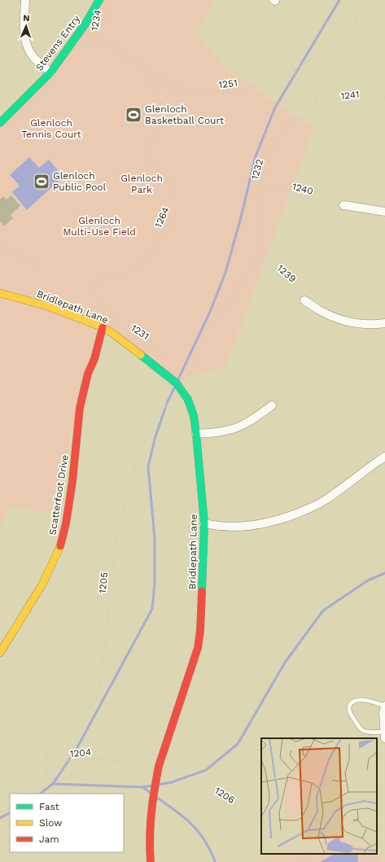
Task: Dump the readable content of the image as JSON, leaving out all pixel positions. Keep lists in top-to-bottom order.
{
  "streets": {
    "street": ["Stevens Entry", "Bridlepath Lane", "Scatterfoot Drive"],
    "path": [
      "1234",
      "1251",
      "1241",
      "1232",
      "1240",
      "1264",
      "1239",
      "1231",
      "1205",
      "1204",
      "1206"
    ]
  },
  "crossings": [
    ["1234", "1251"],
    ["1251", "1264"],
    ["1241", "1232"],
    ["1232", "1240"],
    ["1232", "1239"],
    ["1232", "Bridlepath Lane"],
    ["1232", "1205"],
    ["Bridlepath Lane", "Scatterfoot Drive"],
    ["Bridlepath Lane", "1205"],
    ["1205", "1204"]
  ],
  "parks": ["Glenloch Tennis Court", "Glenloch Park", "Glenloch Multi-Use Field"],
  "places": {
    "sports": ["Glenloch Basketball Court", "Glenloch Public Pool"]
  },
  "legend": ["Fast", "Slow", "Jam"],
  "north": "top"
}
